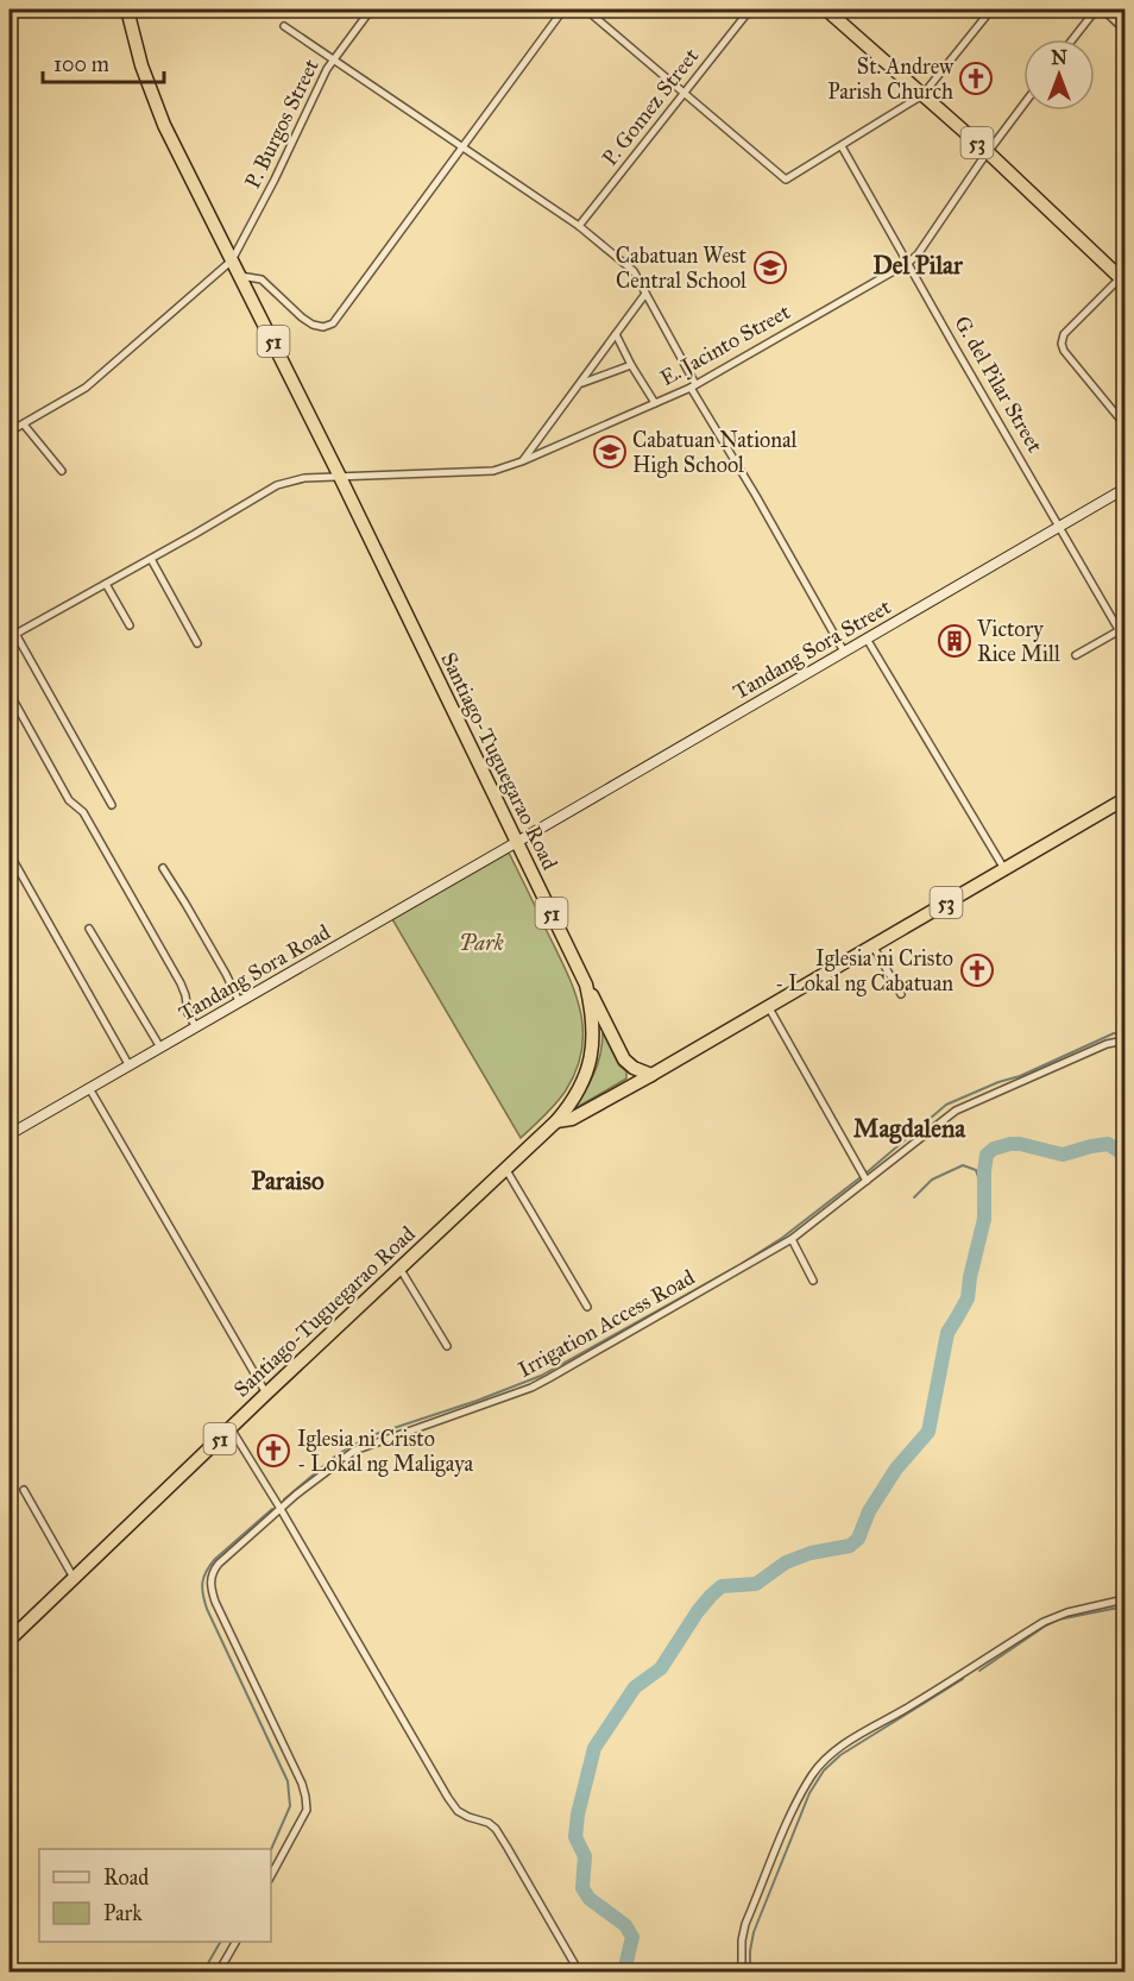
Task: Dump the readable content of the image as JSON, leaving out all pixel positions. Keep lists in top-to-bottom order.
{
  "streets": {
    "highway": ["53", "51", "Santiago-Tuguegarao Road"],
    "street": [
      "P. Gomez Street",
      "P. Burgos Street",
      "E. Jacinto Street",
      "G. del Pilar Street",
      "Tandang Sora Street",
      "Tandang Sora Road",
      "Irrigation Access Road"
    ]
  },
  "crossings": [
    ["P. Burgos Street", "Santiago-Tuguegarao Road"],
    ["53", "E. Jacinto Street"],
    ["53", "Santiago-Tuguegarao Road"],
    ["E. Jacinto Street", "G. del Pilar Street"],
    ["E. Jacinto Street", "Santiago-Tuguegarao Road"],
    ["G. del Pilar Street", "Tandang Sora Street"],
    ["Tandang Sora Street", "Santiago-Tuguegarao Road"],
    ["Tandang Sora Street", "Tandang Sora Road"],
    ["Santiago-Tuguegarao Road", "Tandang Sora Road"]
  ],
  "districts": ["Del Pilar", "Magdalena", "Paraiso"],
  "parks": ["Park"],
  "places": {
    "church": ["St. Andrew Parish Church", "Iglesia ni Cristo - Lokal ng Cabatuan", "Iglesia ni Cristo - Lokal ng Maligaya"],
    "school or university": ["Cabatuan West Central School", "Cabatuan National High School"],
    "building": ["Victory Rice Mill"]
  },
  "legend": ["Road", "Park"],
  "scale_bar": "100 m",
  "north": "top"
}
